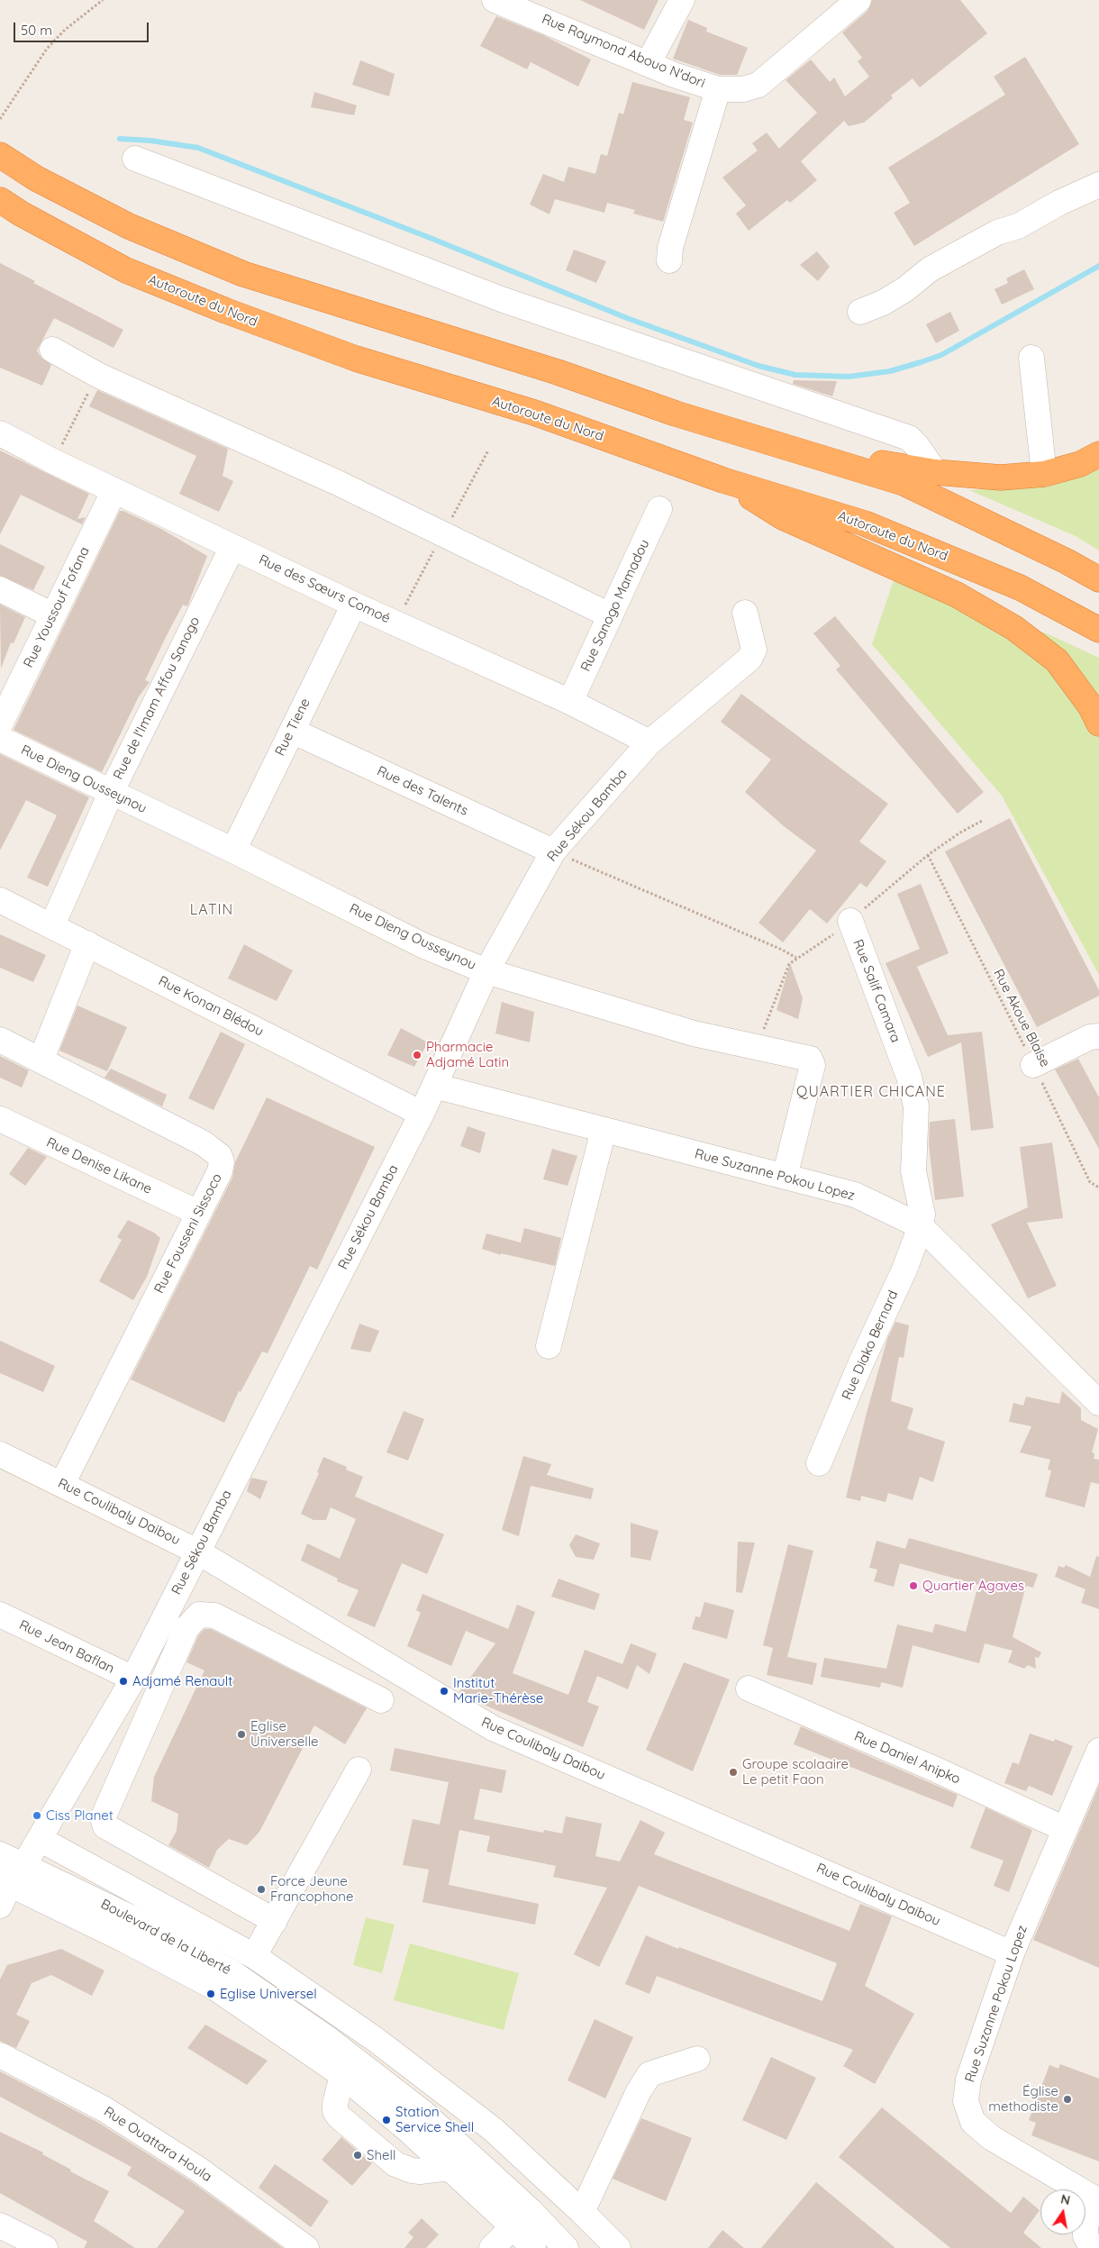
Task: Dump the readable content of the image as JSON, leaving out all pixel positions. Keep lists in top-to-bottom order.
{
  "streets": {
    "highway": ["Autoroute du Nord"],
    "street": [
      "Rue Raymond Abouo N'dori",
      "Rue des Sœurs Comoé",
      "Rue Sanogo Mamadou",
      "Rue Youssouf Fofana",
      "Rue de l'Imam Affou Sanogo",
      "Rue Tiene",
      "Rue Dieng Ousseynou",
      "Rue des Talents",
      "Rue Sékou Bamba",
      "Rue Salif Camara",
      "Rue Konan Blédou",
      "Rue Denise Likane",
      "Rue Suzanne Pokou Lopez",
      "Rue Fousseni Sissoco",
      "Rue Diako Bernard",
      "Rue Coulibaly Daibou",
      "Rue Jean Baflan",
      "Rue Daniel Anipko",
      "Boulevard de la Liberté",
      "Rue Ouattara Houla"
    ],
    "path": ["Rue Akoue Blaise"]
  },
  "crossings": [
    ["Rue des Sœurs Comoé", "Rue Sanogo Mamadou"],
    ["Rue des Sœurs Comoé", "Rue Youssouf Fofana"],
    ["Rue des Sœurs Comoé", "Rue de l'Imam Affou Sanogo"],
    ["Rue des Sœurs Comoé", "Rue Tiene"],
    ["Rue des Sœurs Comoé", "Rue Sékou Bamba"],
    ["Rue de l'Imam Affou Sanogo", "Rue Dieng Ousseynou"],
    ["Rue de l'Imam Affou Sanogo", "Rue Konan Blédou"],
    ["Rue Tiene", "Rue Dieng Ousseynou"],
    ["Rue Tiene", "Rue des Talents"],
    ["Rue Dieng Ousseynou", "Rue Sékou Bamba"],
    ["Rue Dieng Ousseynou", "Rue Suzanne Pokou Lopez"],
    ["Rue des Talents", "Rue Sékou Bamba"],
    ["Rue Sékou Bamba", "Rue Konan Blédou"],
    ["Rue Sékou Bamba", "Rue Suzanne Pokou Lopez"],
    ["Rue Sékou Bamba", "Rue Coulibaly Daibou"],
    ["Rue Sékou Bamba", "Rue Jean Baflan"],
    ["Rue Sékou Bamba", "Boulevard de la Liberté"],
    ["Rue Salif Camara", "Rue Suzanne Pokou Lopez"],
    ["Rue Salif Camara", "Rue Diako Bernard"],
    ["Rue Denise Likane", "Rue Fousseni Sissoco"],
    ["Rue Suzanne Pokou Lopez", "Rue Diako Bernard"],
    ["Rue Suzanne Pokou Lopez", "Rue Coulibaly Daibou"],
    ["Rue Suzanne Pokou Lopez", "Rue Daniel Anipko"],
    ["Rue Fousseni Sissoco", "Rue Coulibaly Daibou"]
  ],
  "districts": ["LATIN", "QUARTIER CHICANE"],
  "places": [
    "Pharmacie Adjamé Latin",
    "Quartier Agaves",
    "Adjamé Renault",
    "Institut Marie-Thérèse",
    "Eglise Universelle",
    "Groupe scolaaire Le petit Faon",
    "Ciss Planet",
    "Force Jeune Francophone",
    "Eglise Universel",
    "Église methodiste",
    "Station Service Shell",
    "Shell"
  ],
  "scale_bar": "50 m",
  "north": "top"
}
